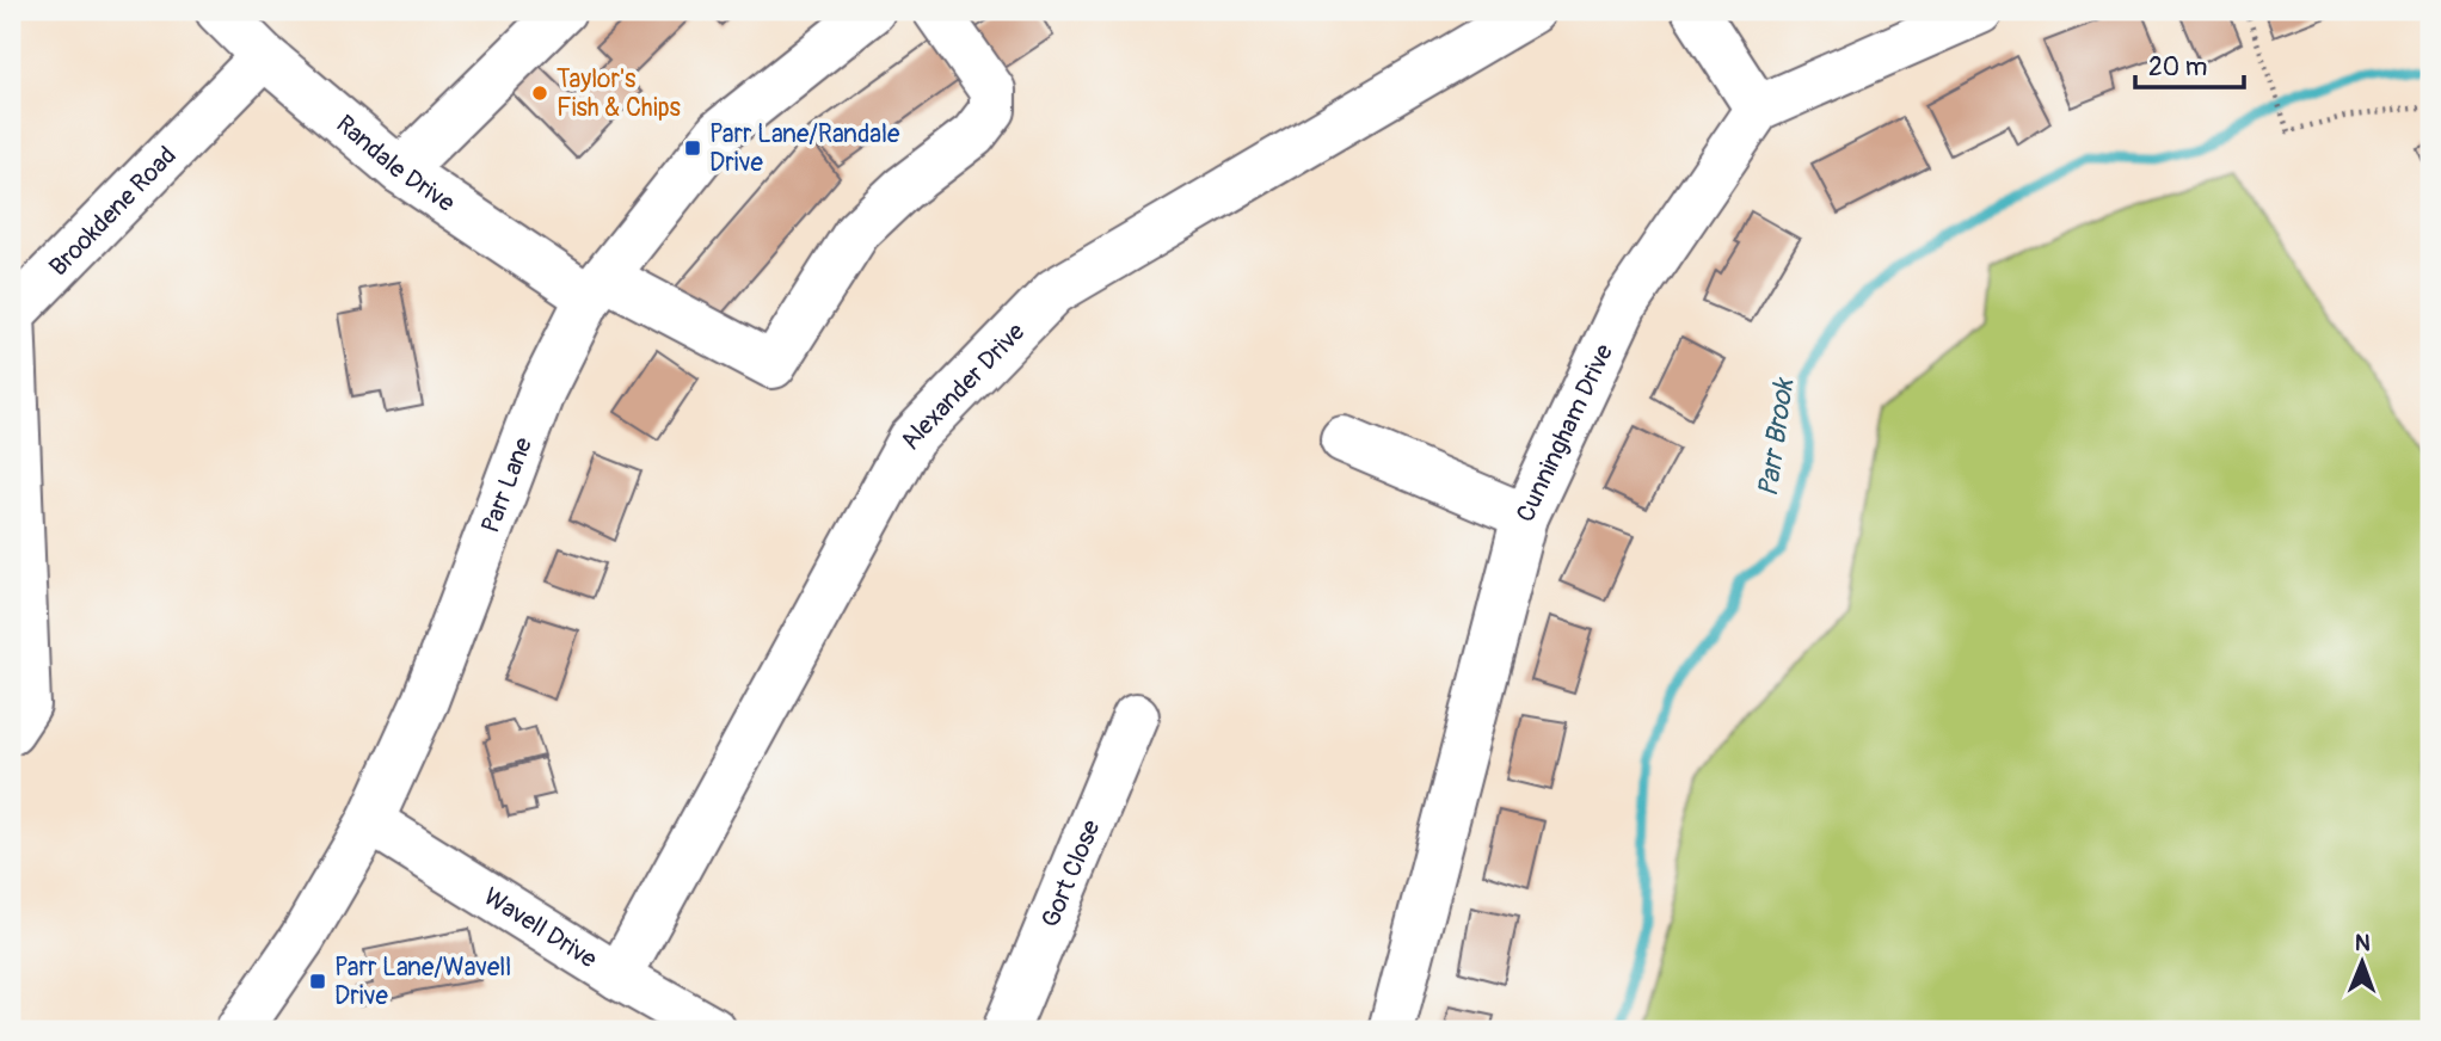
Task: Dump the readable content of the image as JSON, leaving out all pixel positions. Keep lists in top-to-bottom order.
{
  "streets": {
    "street": [
      "Randale Drive",
      "Brookdene Road",
      "Alexander Drive",
      "Cunningham Drive",
      "Parr Lane",
      "Gort Close",
      "Wavell Drive"
    ]
  },
  "crossings": [
    ["Randale Drive", "Brookdene Road"],
    ["Randale Drive", "Parr Lane"],
    ["Alexander Drive", "Wavell Drive"],
    ["Parr Lane", "Wavell Drive"]
  ],
  "water": ["Parr Brook"],
  "places": {
    "other": ["Taylor's Fish & Chips"],
    "transit": ["Parr Lane/Randale Drive", "Parr Lane/Wavell Drive"]
  },
  "scale_bar": "20 m",
  "north": "top"
}
